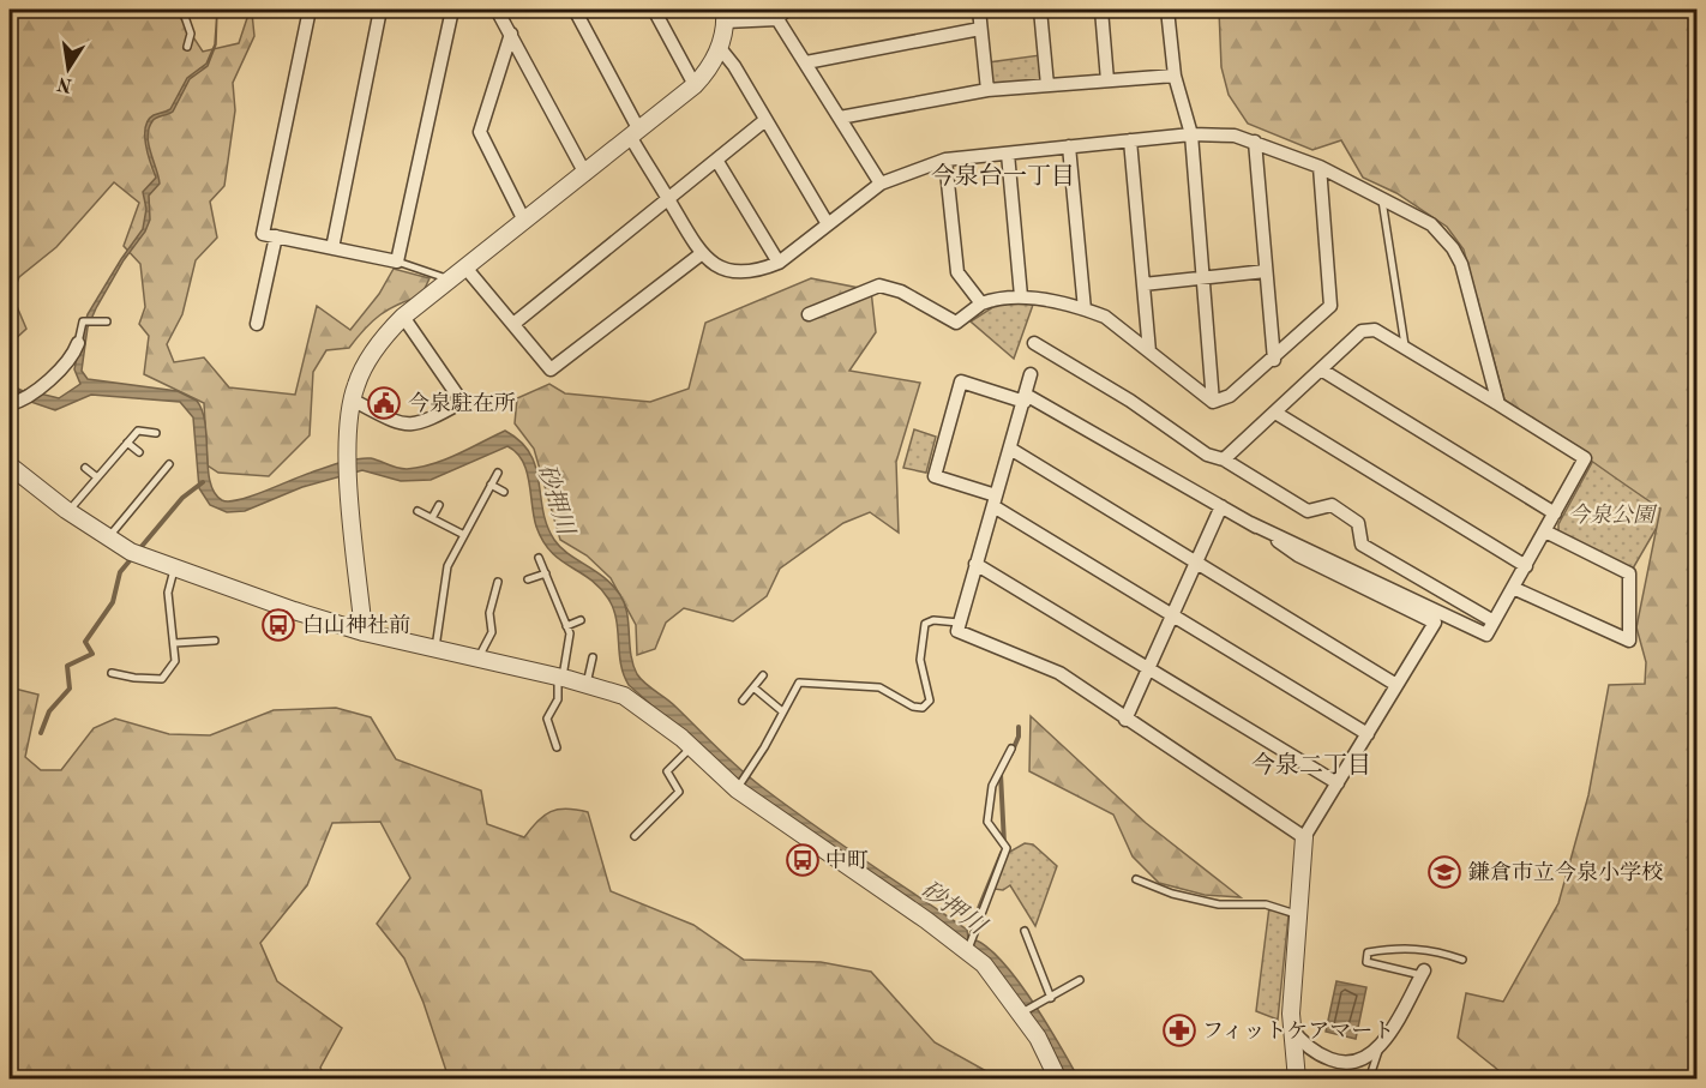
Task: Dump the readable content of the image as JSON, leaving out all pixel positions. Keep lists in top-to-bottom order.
{
  "districts": ["今泉台一丁目", "今泉二丁目"],
  "water": ["砂押川"],
  "parks": ["今泉公園"],
  "places": {
    "public building": ["今泉駐在所"],
    "bus stop": ["白山神社前", "中町"],
    "school or university": ["鎌倉市立今泉小学校"],
    "pharmacy": ["フィットケアマート"]
  },
  "north": "bottom"
}
